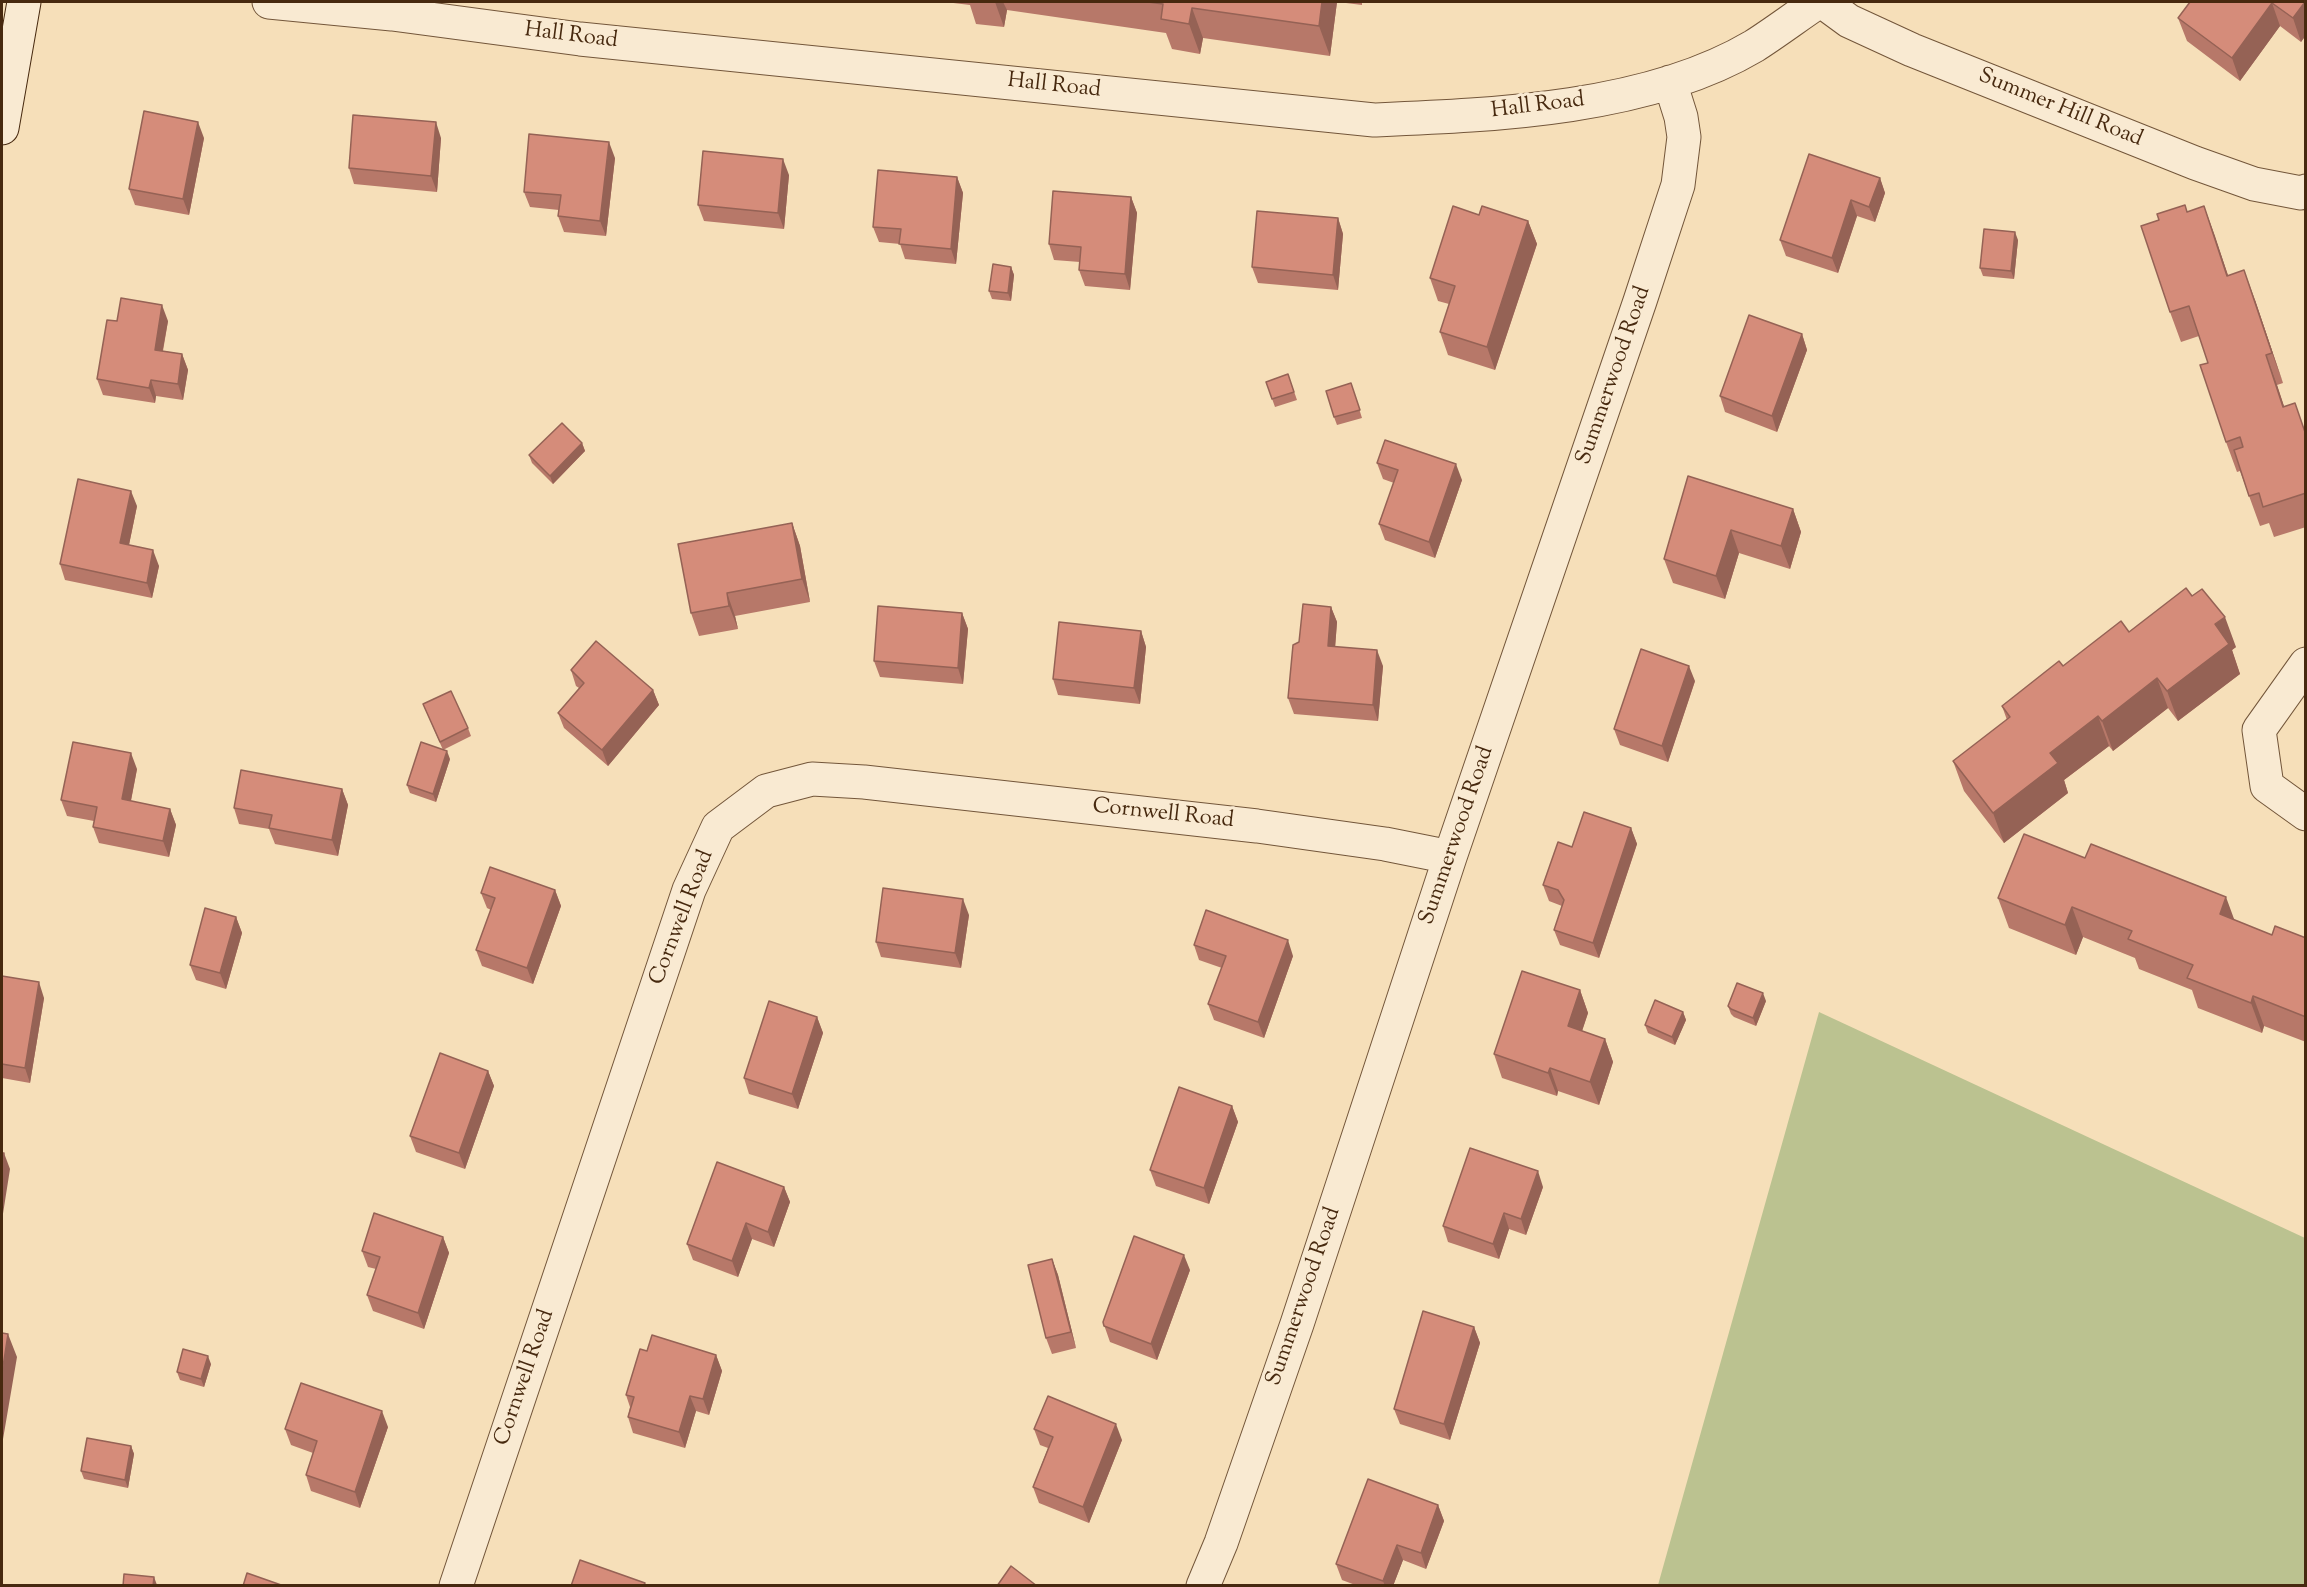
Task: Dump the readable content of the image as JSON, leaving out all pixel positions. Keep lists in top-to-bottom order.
{
  "streets": {
    "street": [
      "Hall Road",
      "Summer Hill Road",
      "Summerwood Road",
      "Cornwell Road"
    ]
  },
  "crossings": [
    ["Hall Road", "Summerwood Road"],
    ["Summerwood Road", "Cornwell Road"]
  ]
}
